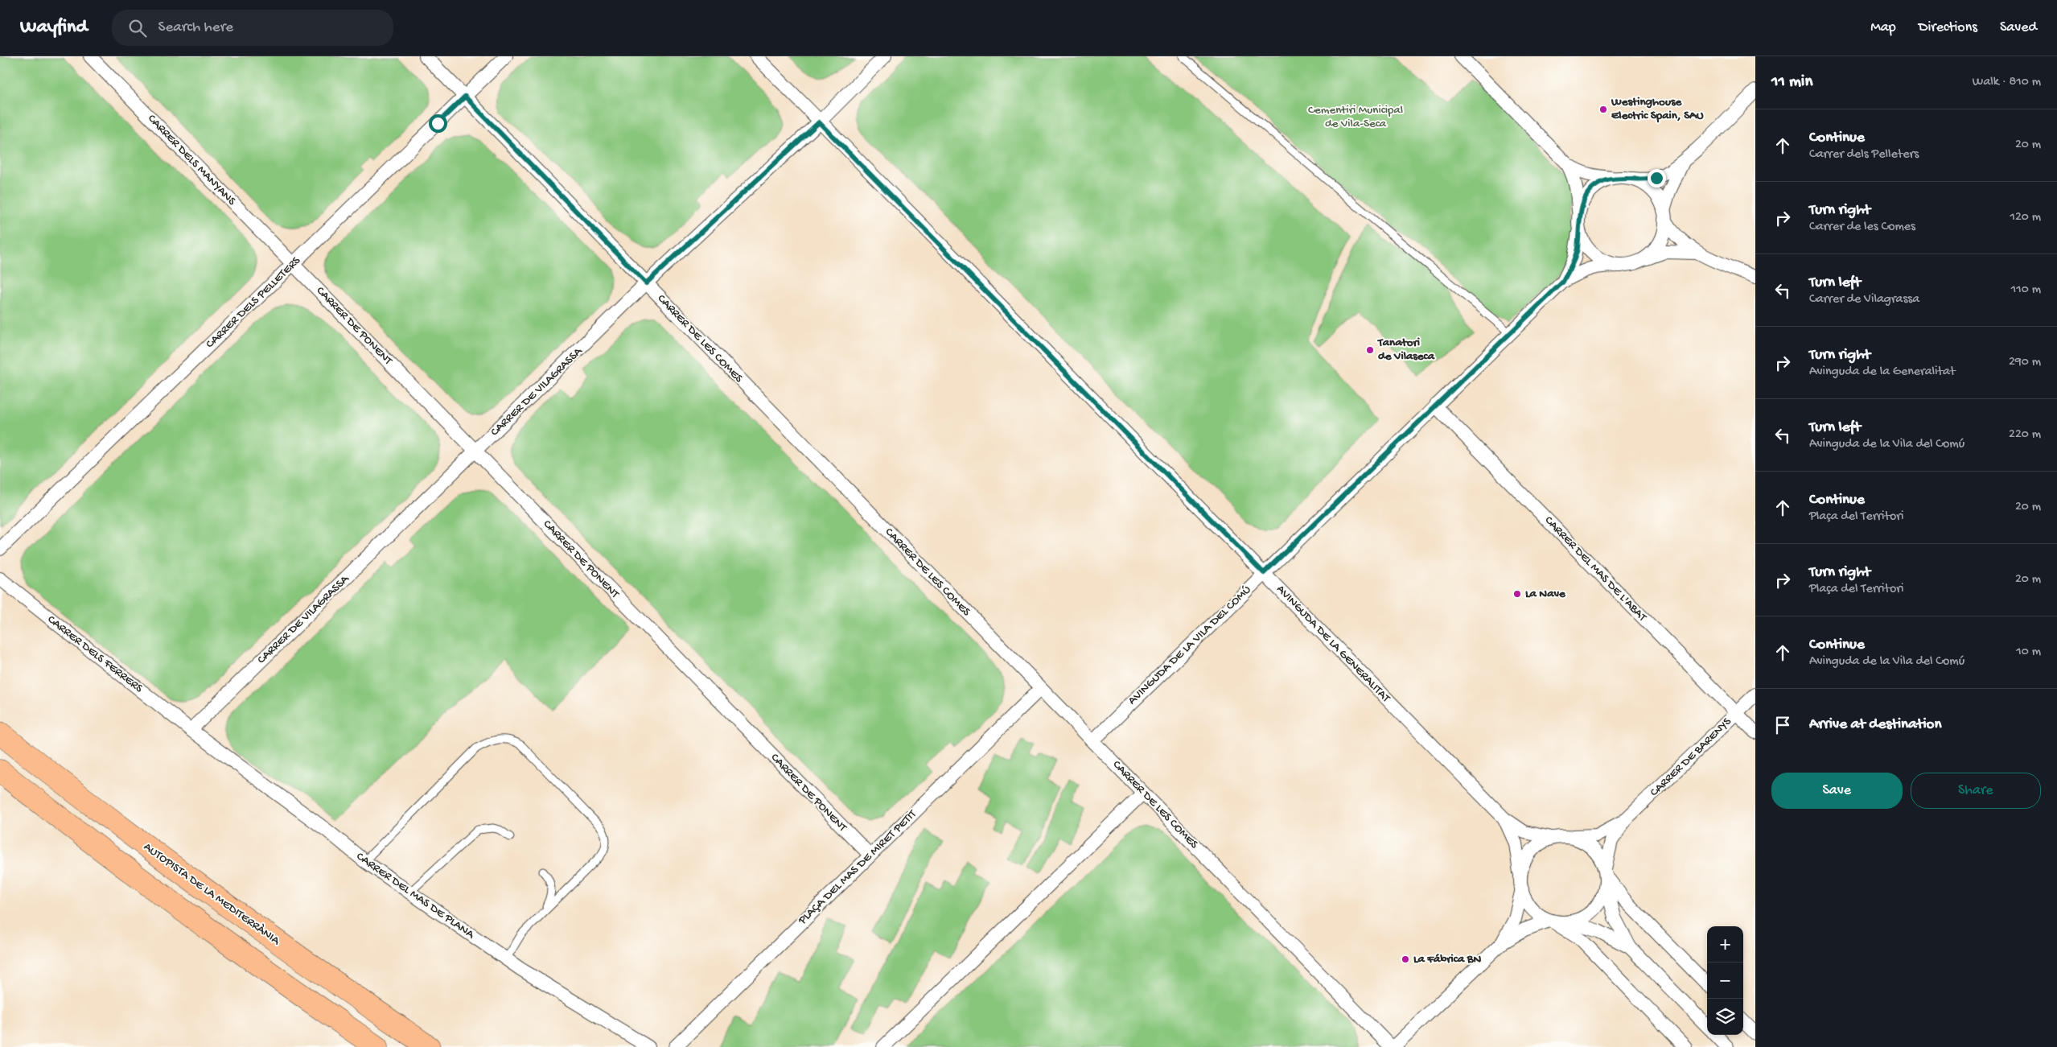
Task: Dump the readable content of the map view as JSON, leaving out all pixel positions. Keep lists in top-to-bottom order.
{
  "streets": {
    "highway": ["AUTOPISTA DE LA MEDITERRÀNIA"],
    "street": [
      "CARRER DELS MANYANS",
      "CARRER DELS PELLETERS",
      "CARRER DE PONENT",
      "CARRER DE LES COMES",
      "CARRER DE VILAGRASSA",
      "CARRER DEL MAS DE L'ABAT",
      "AVINGUDA DE LA GENERALITAT",
      "AVINGUDA DE LA VILA DEL COMÚ",
      "CARRER DELS FERRERS",
      "CARRER DE BARENYS",
      "PLAÇA DEL MAS DE MIRET PETIT",
      "CARRER DEL MAS DE PLANA"
    ]
  },
  "crossings": [
    ["CARRER DELS MANYANS", "CARRER DELS PELLETERS"],
    ["CARRER DELS MANYANS", "CARRER DE PONENT"],
    ["CARRER DELS PELLETERS", "CARRER DE PONENT"],
    ["CARRER DELS PELLETERS", "CARRER DE LES COMES"],
    ["CARRER DE PONENT", "CARRER DE VILAGRASSA"],
    ["CARRER DE PONENT", "PLAÇA DEL MAS DE MIRET PETIT"],
    ["CARRER DE LES COMES", "CARRER DE VILAGRASSA"],
    ["CARRER DE LES COMES", "AVINGUDA DE LA VILA DEL COMÚ"],
    ["CARRER DE LES COMES", "PLAÇA DEL MAS DE MIRET PETIT"],
    ["CARRER DE VILAGRASSA", "AVINGUDA DE LA GENERALITAT"],
    ["CARRER DE VILAGRASSA", "CARRER DELS FERRERS"],
    ["CARRER DE VILAGRASSA", "CARRER DEL MAS DE PLANA"],
    ["CARRER DEL MAS DE L'ABAT", "AVINGUDA DE LA VILA DEL COMÚ"],
    ["CARRER DEL MAS DE L'ABAT", "CARRER DE BARENYS"],
    ["AVINGUDA DE LA GENERALITAT", "AVINGUDA DE LA VILA DEL COMÚ"],
    ["AVINGUDA DE LA GENERALITAT", "CARRER DE BARENYS"],
    ["CARRER DELS FERRERS", "CARRER DEL MAS DE PLANA"]
  ],
  "parks": ["Cementiri Municipal de Vila-Seca"],
  "places": [
    "Westinghouse Electric Spain, SAU",
    "Tanatori de Vilaseca",
    "La Nave",
    "La Fábrica BN"
  ],
  "page": {
    "header": "Wayfind",
    "search": "Search here",
    "nav": ["Map", "Directions", "Saved"],
    "heading": ["11 min", "Walk · 810 m"],
    "list": [
      ["Continue", "Carrer dels Pelleters", "20 m"],
      ["Turn right", "Carrer de les Comes", "120 m"],
      ["Turn left", "Carrer de Vilagrassa", "110 m"],
      ["Turn right", "Avinguda de la Generalitat", "290 m"],
      ["Turn left", "Avinguda de la Vila del Comú", "220 m"],
      ["Continue", "Plaça del Territori", "20 m"],
      ["Turn right", "Plaça del Territori", "20 m"],
      ["Continue", "Avinguda de la Vila del Comú", "10 m"],
      "Arrive at destination"
    ],
    "buttons": ["Save", "Share"],
    "map_buttons": ["+", "−"]
  }
}
